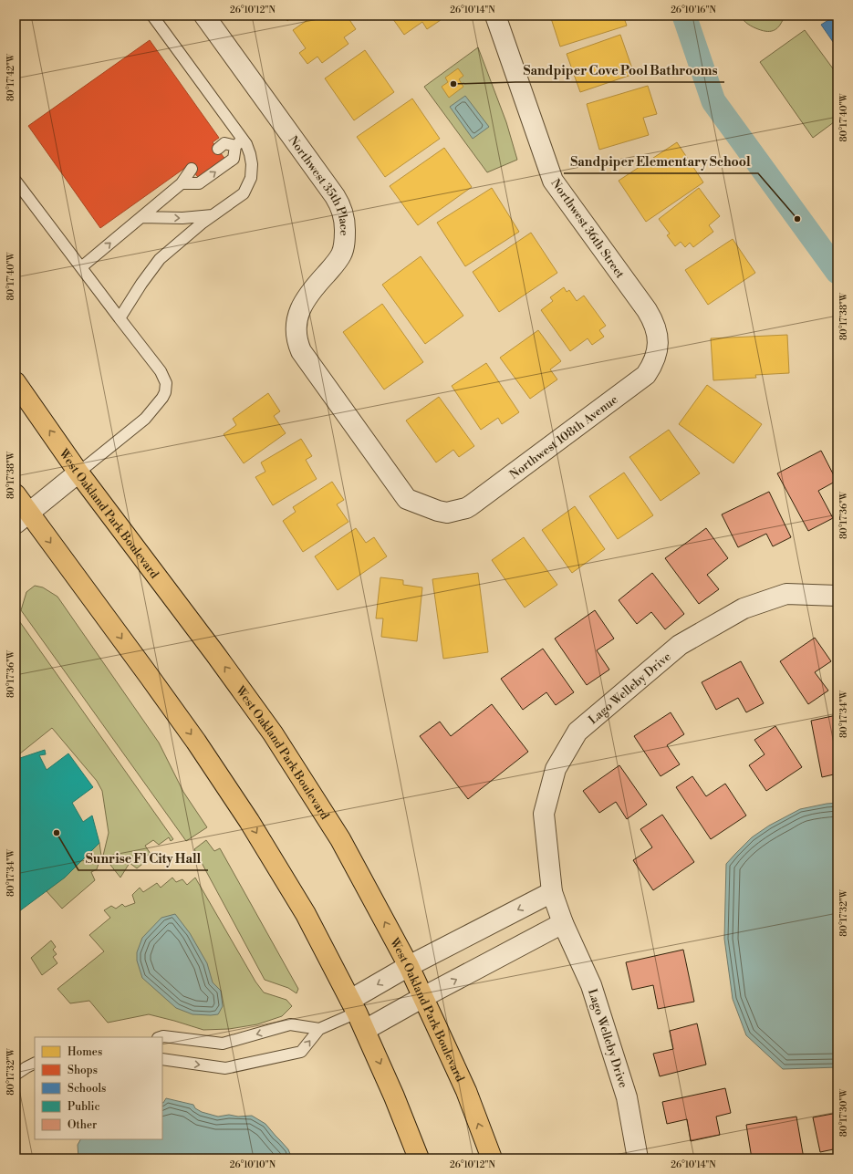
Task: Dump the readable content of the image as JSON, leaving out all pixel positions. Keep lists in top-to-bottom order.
{
  "streets": {
    "main road": ["West Oakland Park Boulevard"],
    "street": [
      "Northwest 35th Place",
      "Northwest 36th Street",
      "Northwest 108th Avenue",
      "Lago Welleby Drive"
    ]
  },
  "crossings": [
    ["Northwest 35th Place", "Northwest 108th Avenue"],
    ["Northwest 36th Street", "Northwest 108th Avenue"]
  ],
  "places": ["Sandpiper Cove Pool Bathrooms", "Sandpiper Elementary School", "Sunrise Fl City Hall"],
  "legend": [
    "Homes",
    "Shops",
    "Schools",
    "Public",
    "Other"
  ],
  "coordinates": [
    "26°10'12\"N",
    "26°10'14\"N",
    "26°10'16\"N",
    "80°17'42\"W",
    "80°17'40\"W",
    "80°17'38\"W",
    "80°17'36\"W",
    "80°17'34\"W",
    "80°17'32\"W",
    "80°17'30\"W",
    "26°10'10\"N"
  ]
}
